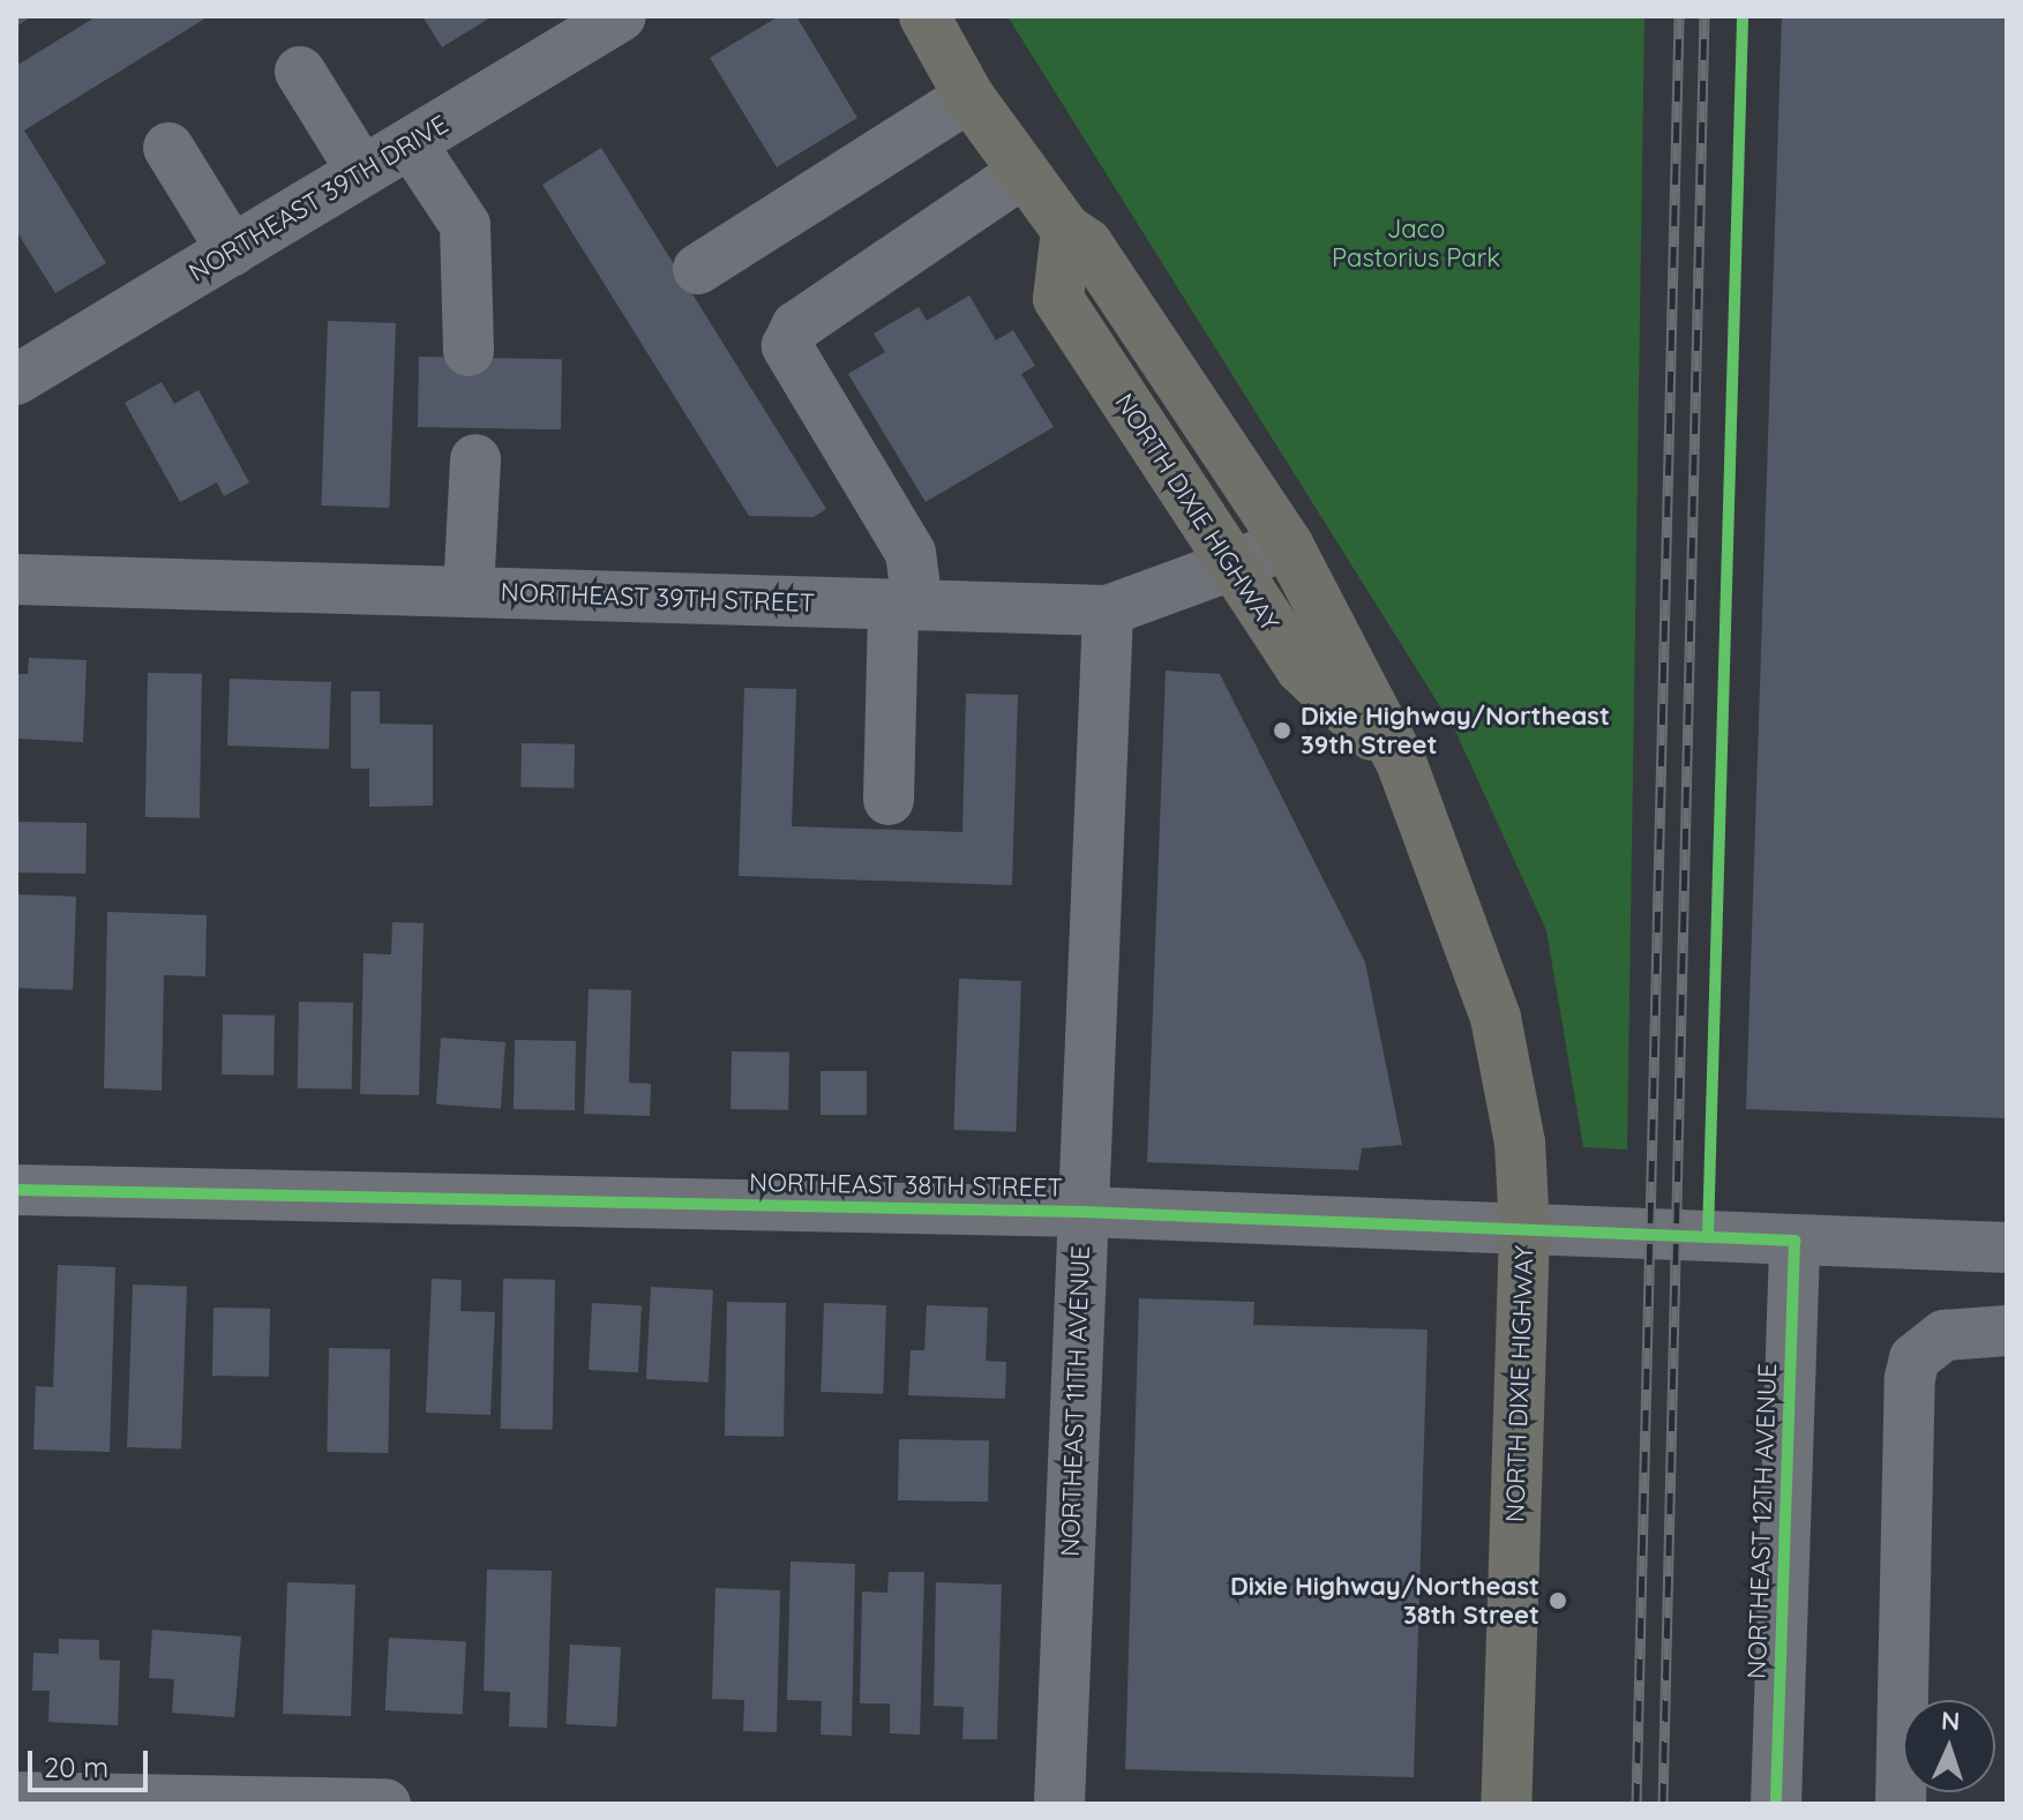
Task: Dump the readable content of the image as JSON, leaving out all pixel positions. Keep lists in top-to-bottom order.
{
  "streets": {
    "main road": ["NORTH DIXIE HIGHWAY"],
    "street": [
      "NORTHEAST 39TH DRIVE",
      "NORTHEAST 39TH STREET",
      "NORTHEAST 38TH STREET",
      "NORTHEAST 11TH AVENUE",
      "NORTHEAST 12TH AVENUE"
    ]
  },
  "crossings": [
    ["NORTH DIXIE HIGHWAY", "NORTHEAST 39TH STREET"],
    ["NORTH DIXIE HIGHWAY", "NORTHEAST 38TH STREET"],
    ["NORTHEAST 39TH STREET", "NORTHEAST 11TH AVENUE"],
    ["NORTHEAST 38TH STREET", "NORTHEAST 11TH AVENUE"],
    ["NORTHEAST 38TH STREET", "NORTHEAST 12TH AVENUE"]
  ],
  "parks": ["Jaco Pastorius Park"],
  "places": ["Dixie Highway/Northeast 39th Street", "Dixie Highway/Northeast 38th Street"],
  "scale_bar": "20 m",
  "north": "top"
}
